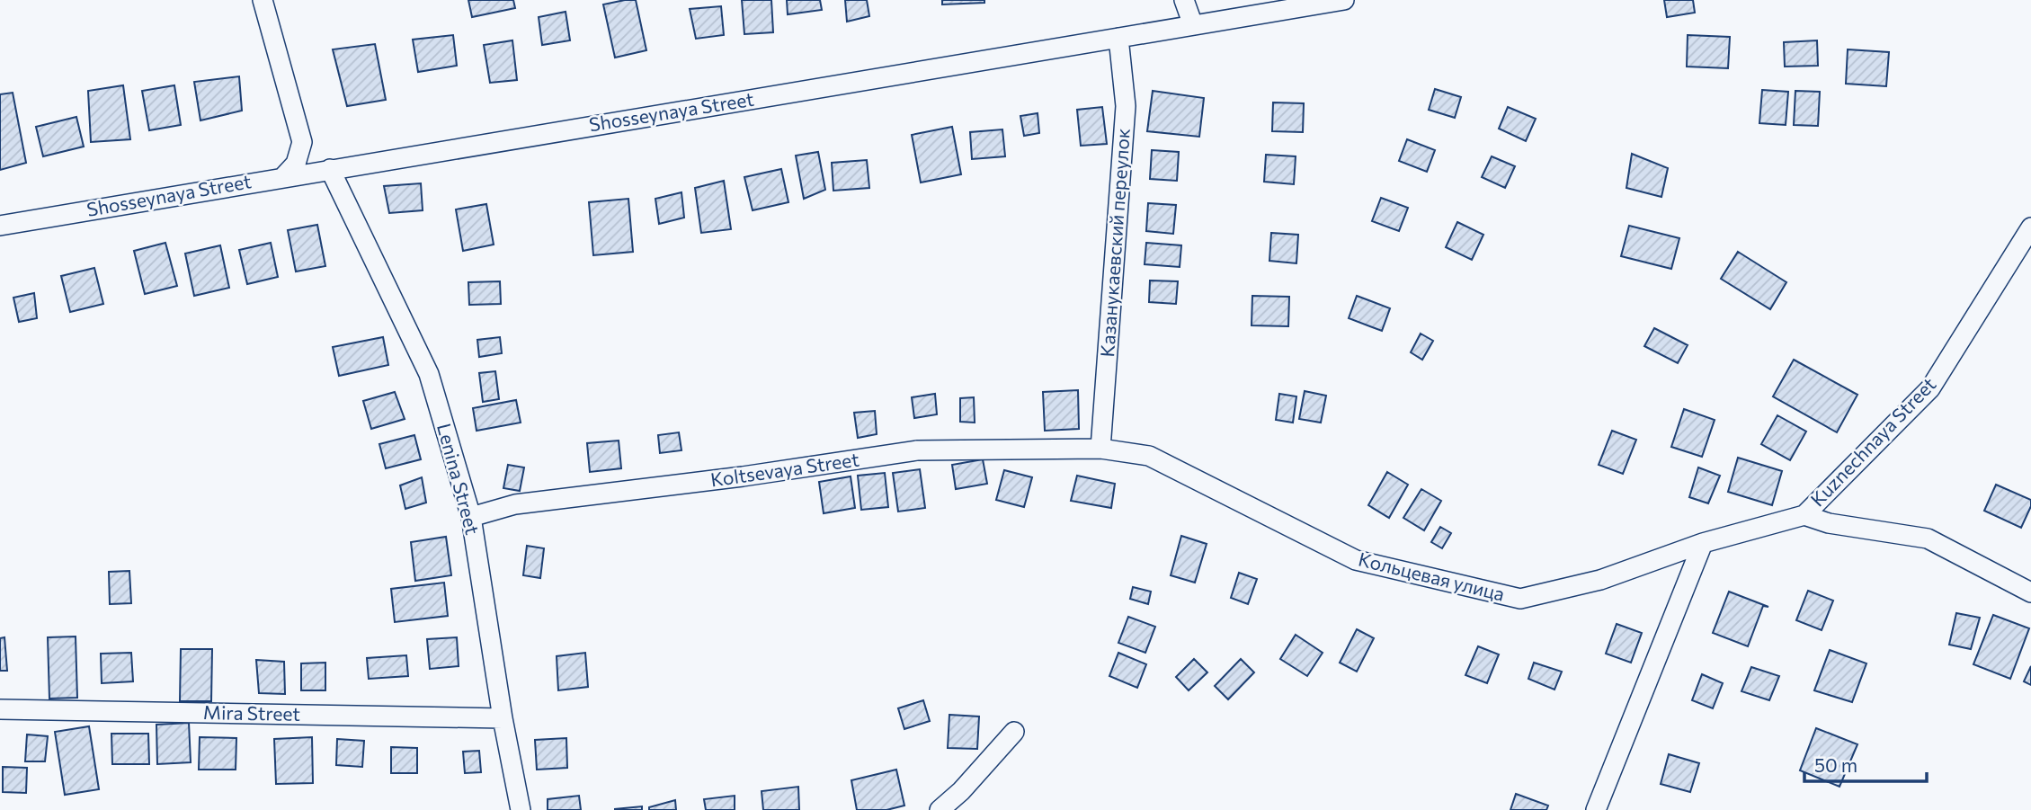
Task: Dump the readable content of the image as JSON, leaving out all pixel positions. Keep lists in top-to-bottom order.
{
  "streets": {
    "street": [
      "Shosseynaya Street",
      "Казанукаевский переулок",
      "Kuznechnaya Street",
      "Koltsevaya Street",
      "Lenina Street",
      "Кольцевая улица",
      "Mira Street"
    ]
  },
  "crossings": [
    ["Shosseynaya Street", "Казанукаевский переулок"],
    ["Shosseynaya Street", "Lenina Street"],
    ["Казанукаевский переулок", "Koltsevaya Street"],
    ["Казанукаевский переулок", "Кольцевая улица"],
    ["Kuznechnaya Street", "Кольцевая улица"],
    ["Koltsevaya Street", "Lenina Street"],
    ["Koltsevaya Street", "Кольцевая улица"],
    ["Lenina Street", "Mira Street"]
  ],
  "scale_bar": "50 m"
}
